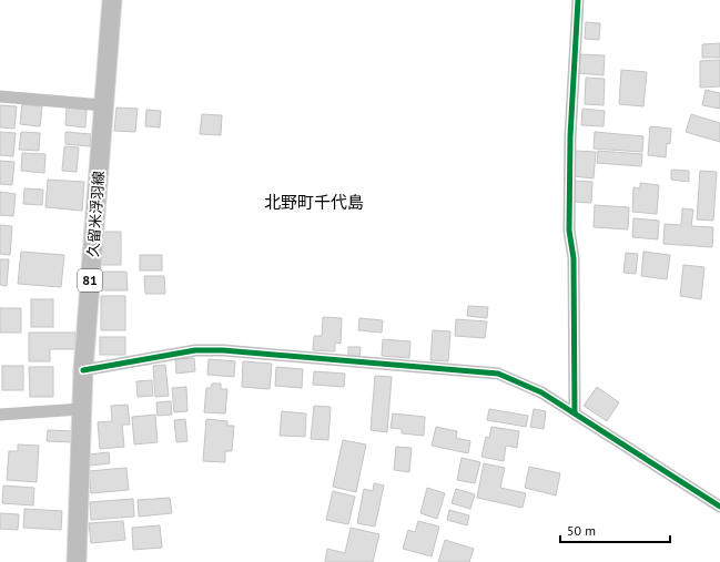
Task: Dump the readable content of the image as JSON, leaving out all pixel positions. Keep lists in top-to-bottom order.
{
  "streets": {
    "main road": ["久留米浮羽線", "81"]
  },
  "districts": ["北野町千代島"],
  "scale_bar": "50 m"
}
